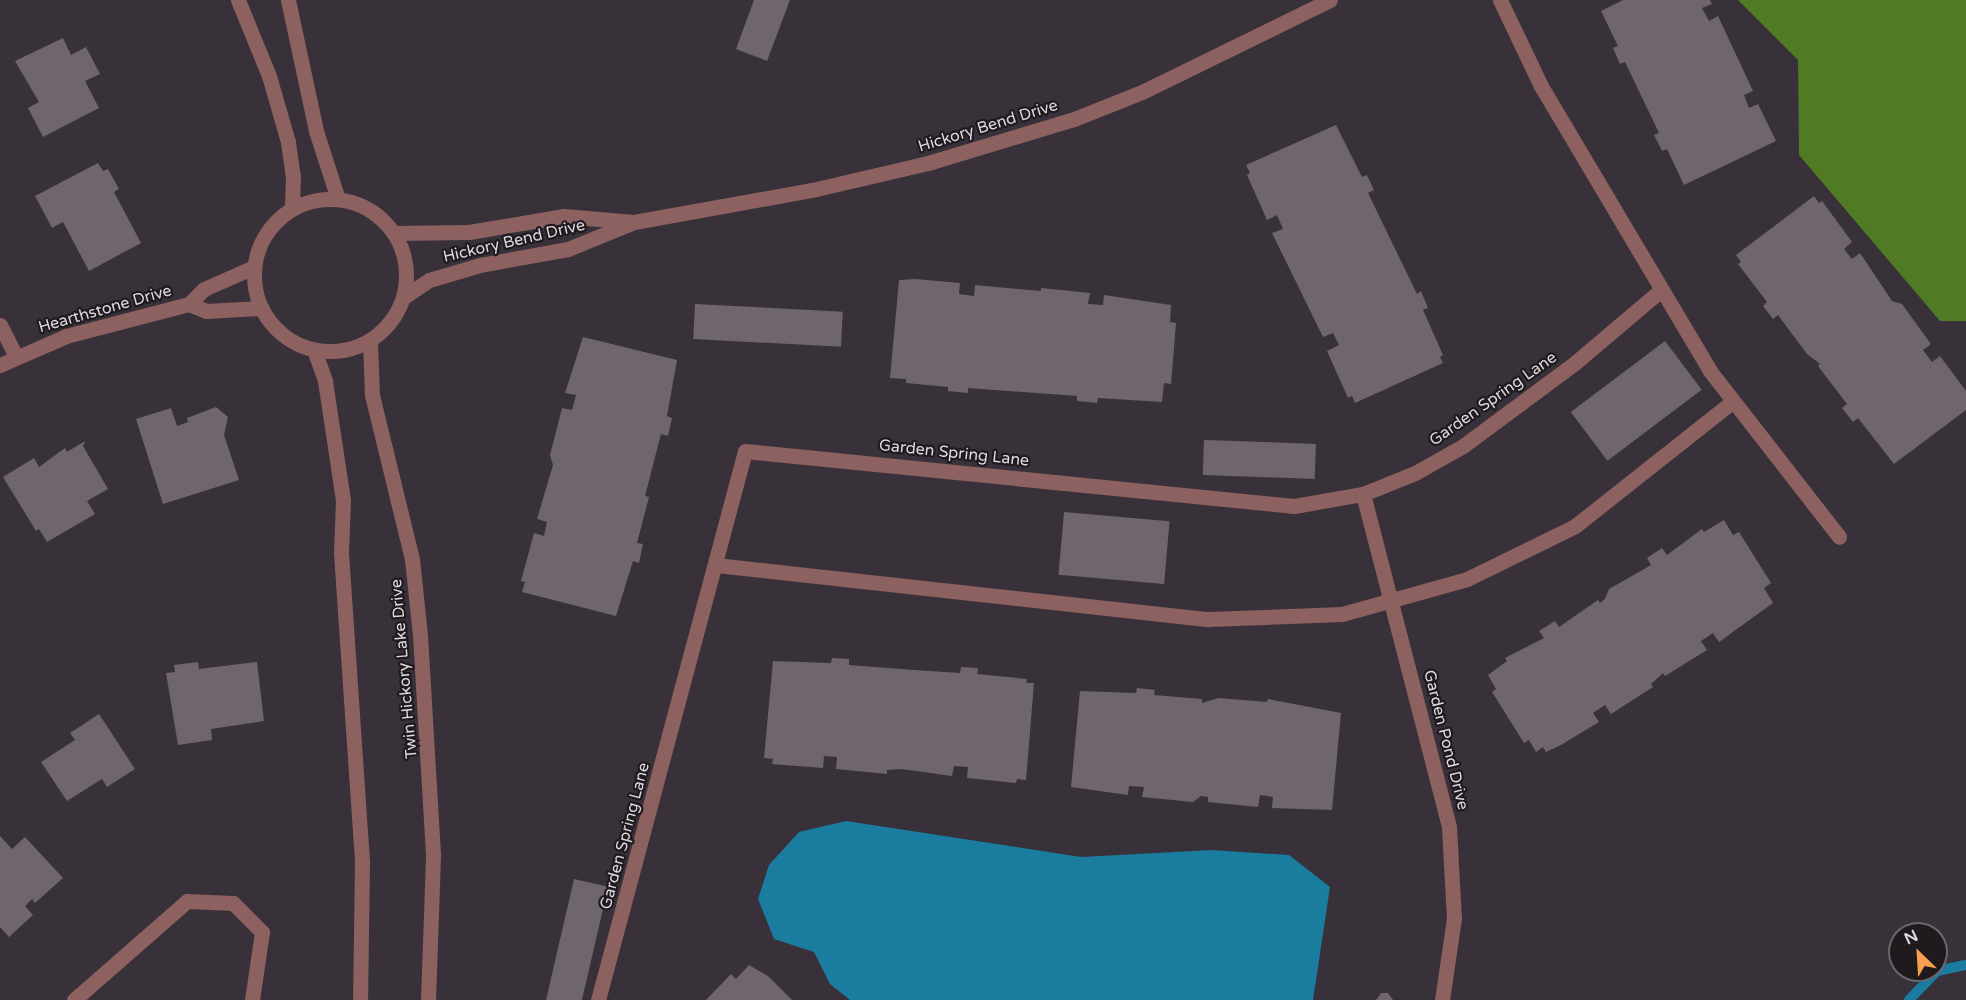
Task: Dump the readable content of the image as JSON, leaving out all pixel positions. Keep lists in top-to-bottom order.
{
  "streets": {
    "street": [
      "Hickory Bend Drive",
      "Hearthstone Drive",
      "Garden Spring Lane",
      "Twin Hickory Lake Drive",
      "Garden Pond Drive"
    ]
  },
  "crossings": [
    ["Hickory Bend Drive", "Hearthstone Drive"],
    ["Hickory Bend Drive", "Twin Hickory Lake Drive"],
    ["Hearthstone Drive", "Twin Hickory Lake Drive"],
    ["Garden Spring Lane", "Garden Pond Drive"]
  ],
  "north": "top left"
}
